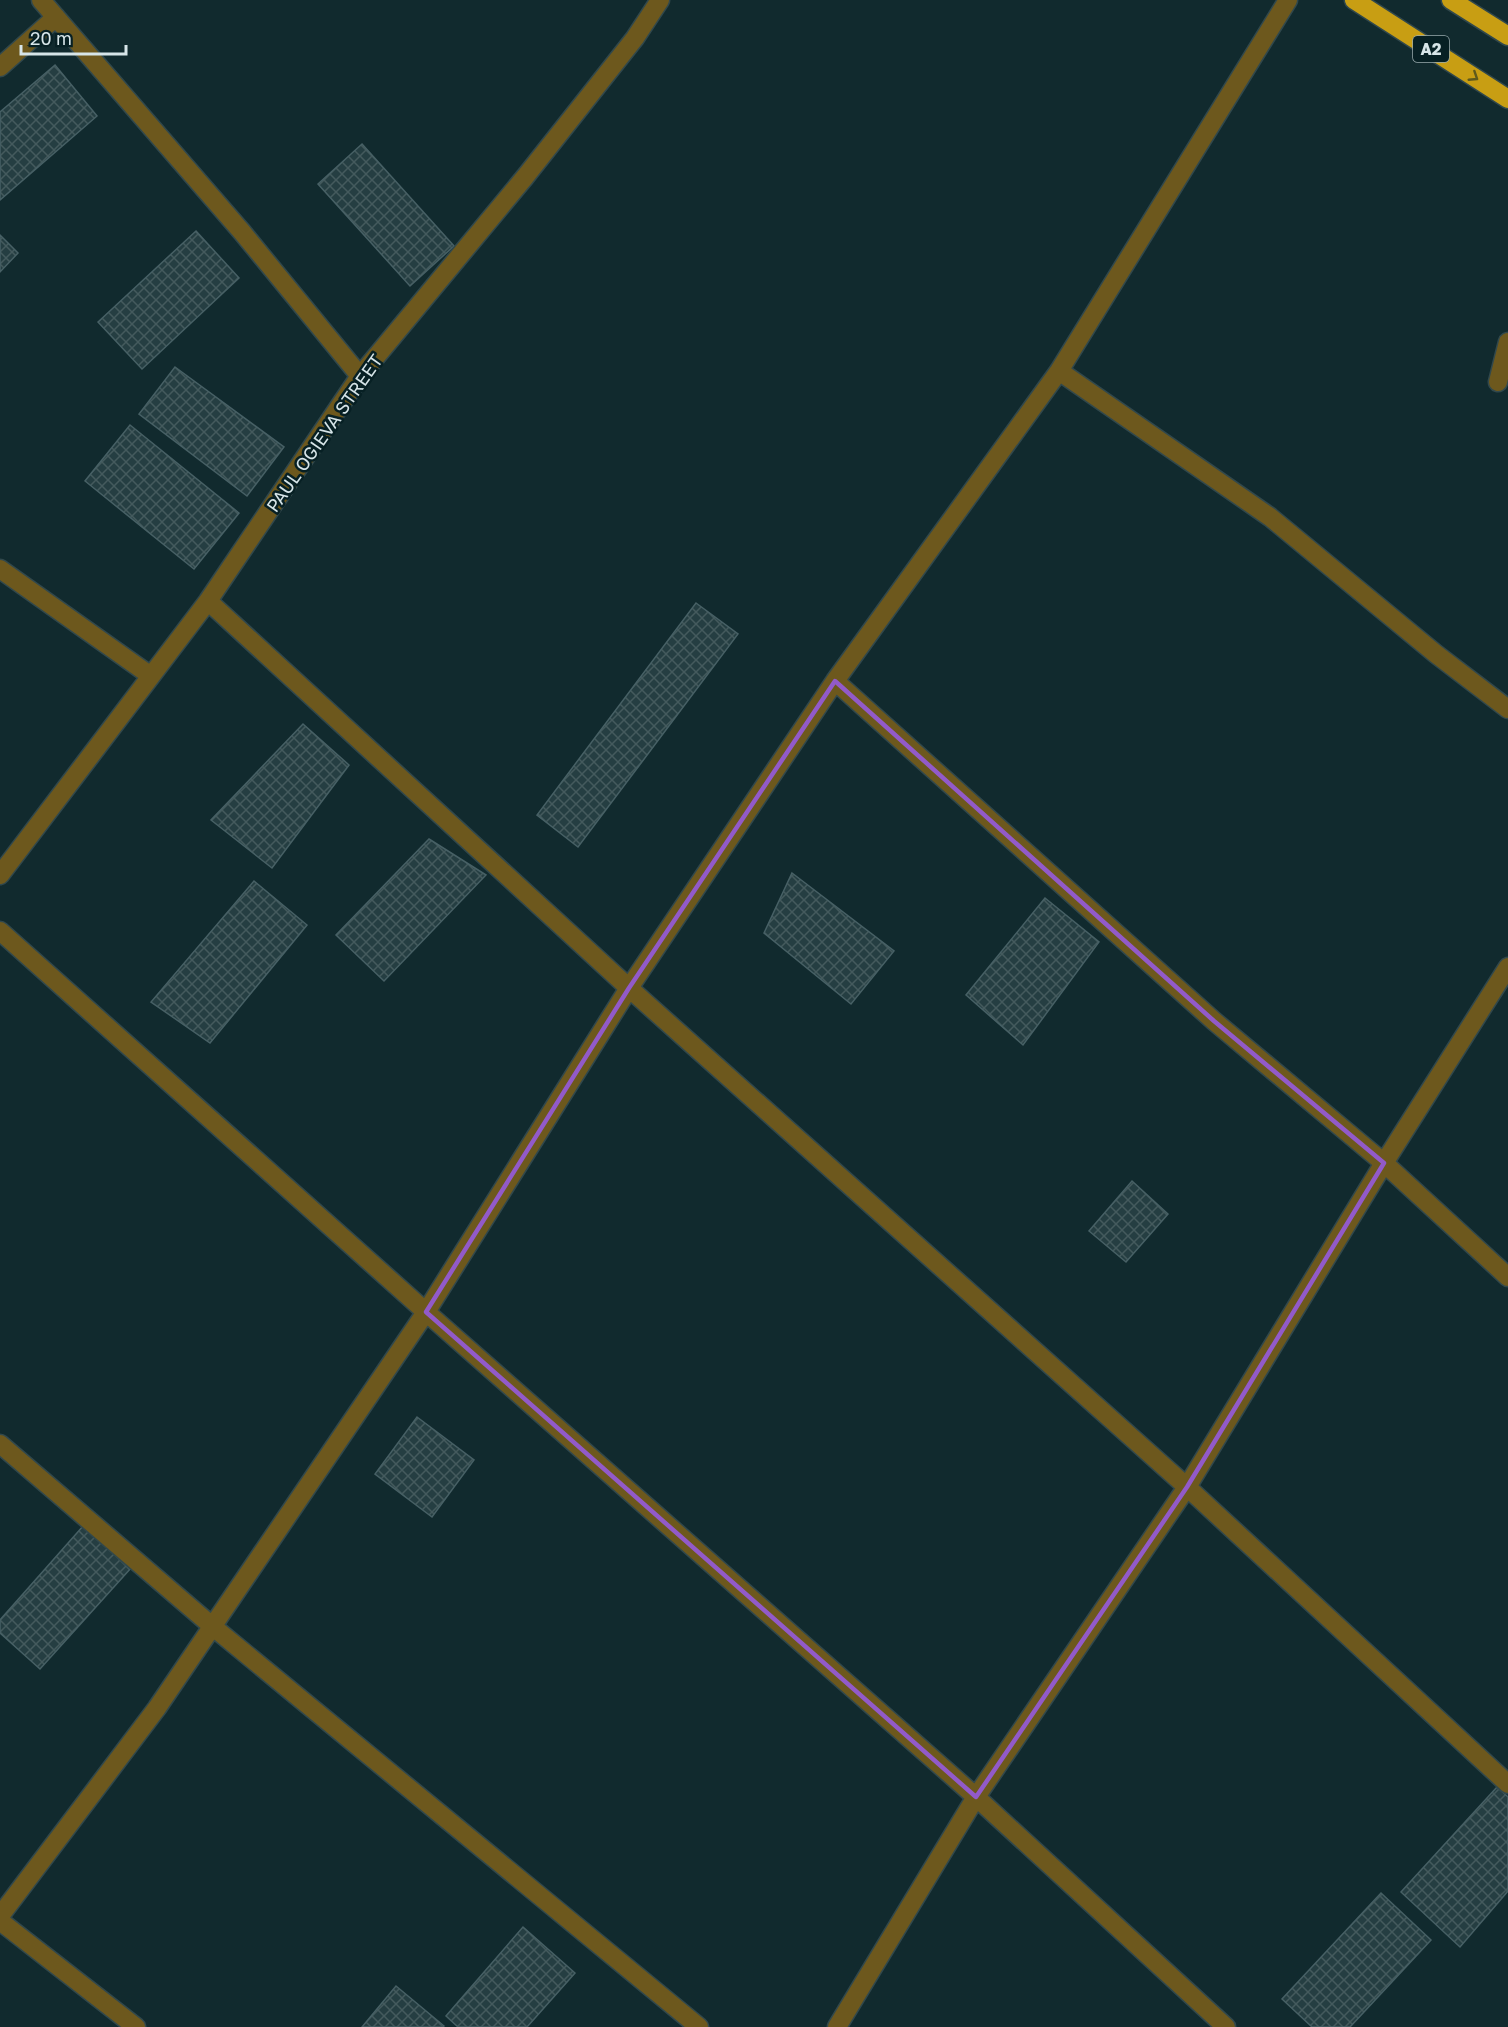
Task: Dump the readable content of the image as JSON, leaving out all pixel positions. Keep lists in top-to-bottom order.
{
  "streets": {
    "highway": ["A2"],
    "street": ["PAUL OGIEVA STREET"]
  },
  "scale_bar": "20 m"
}
